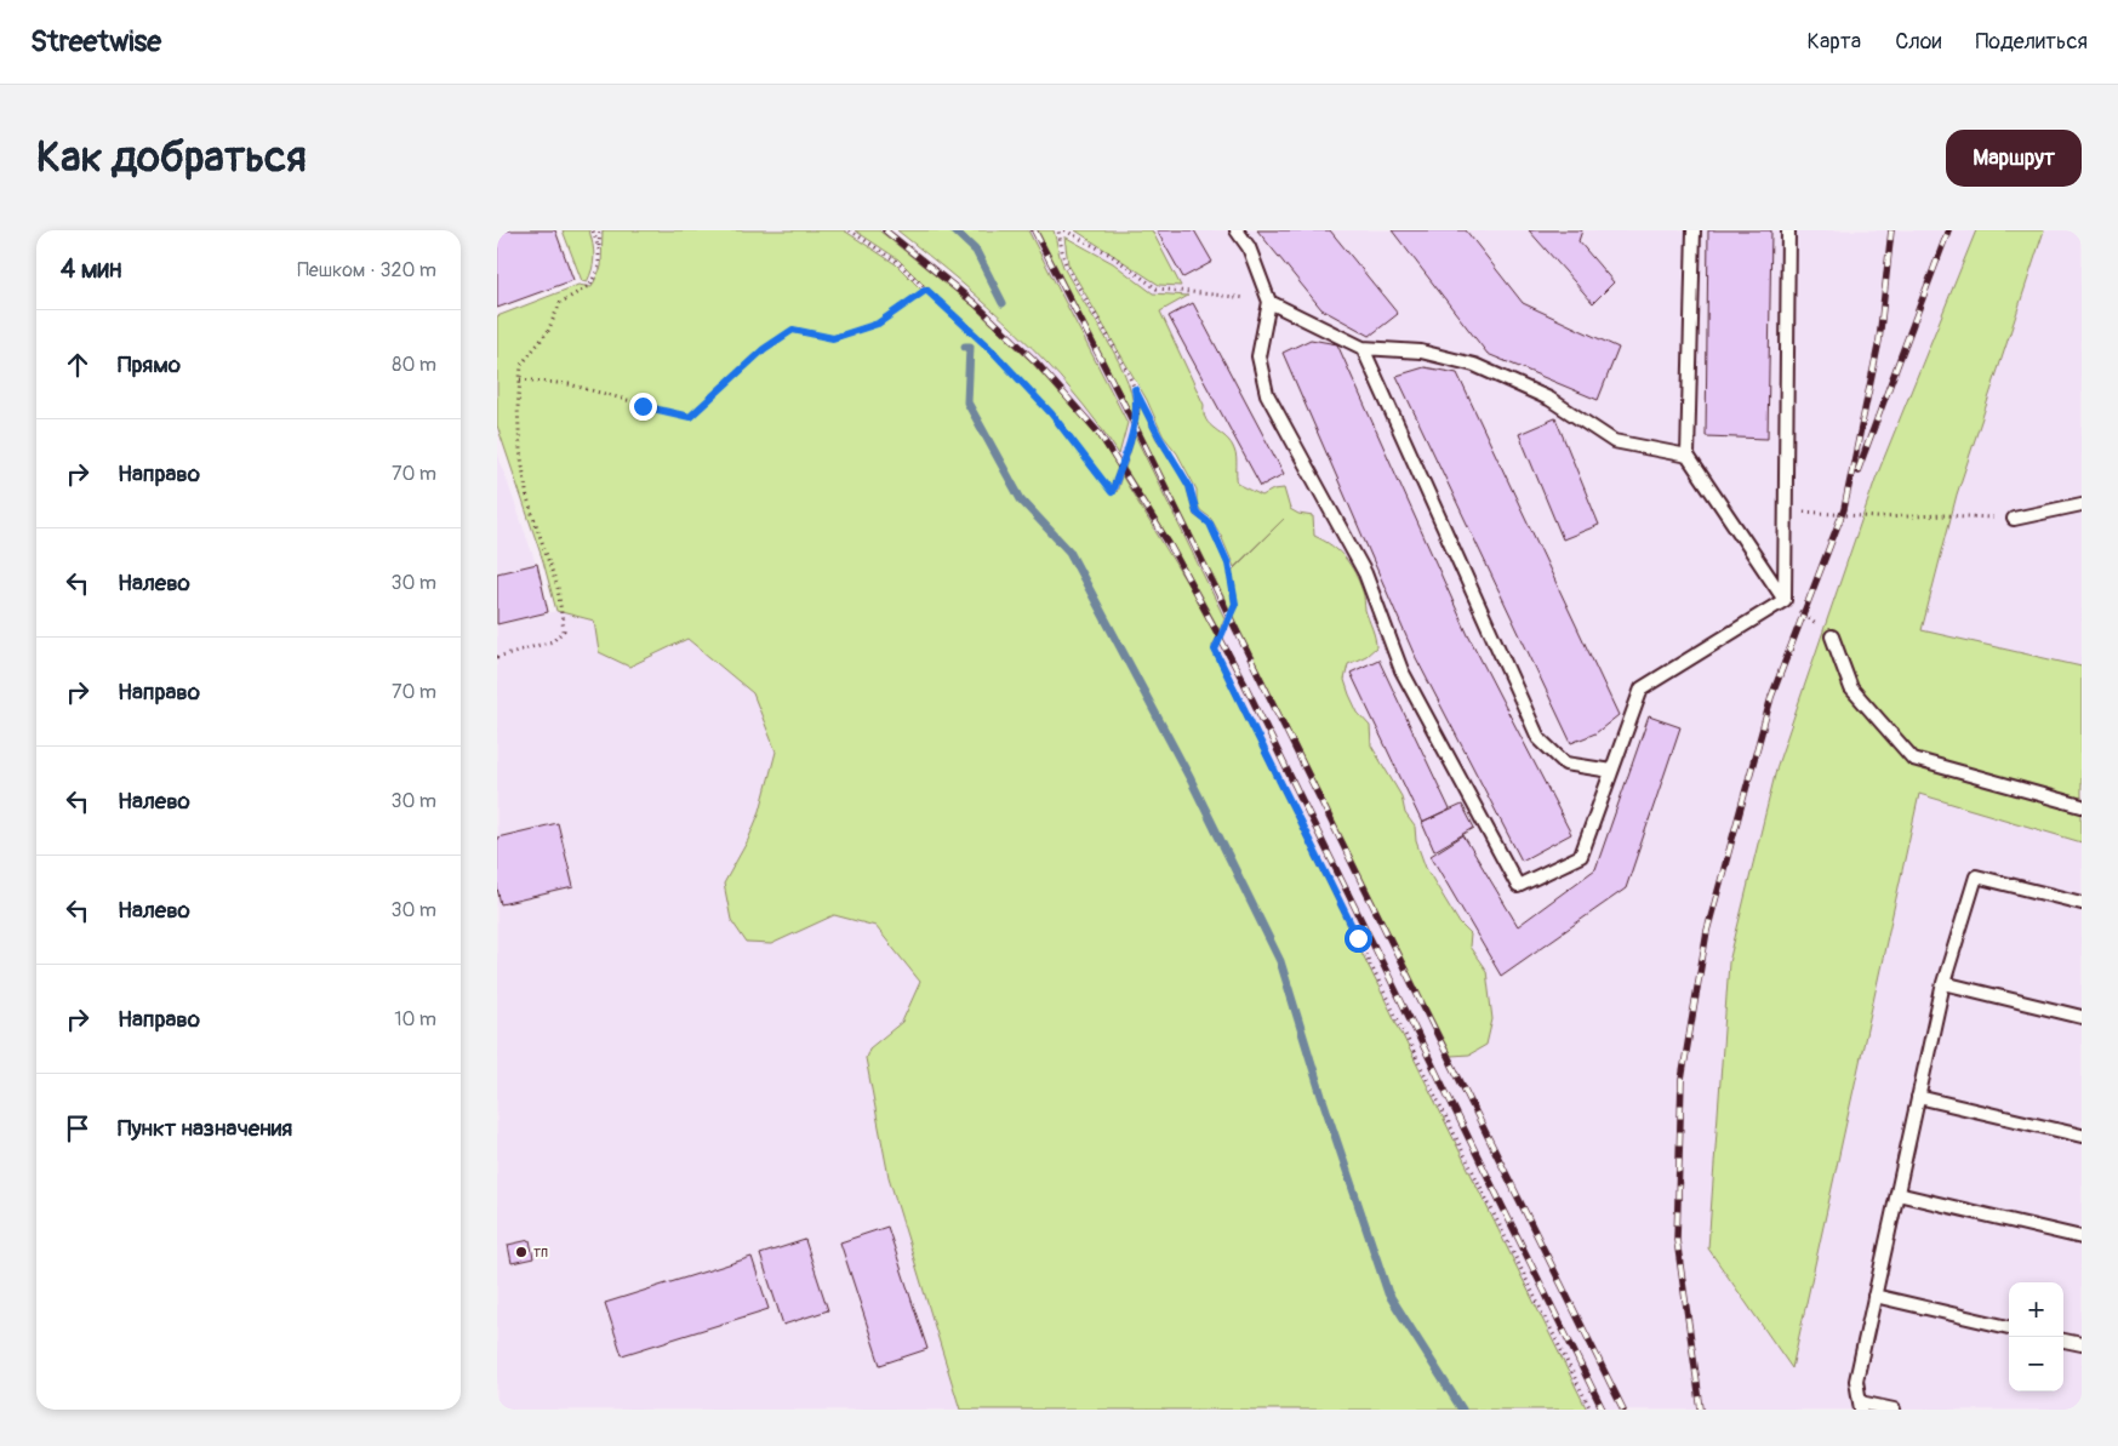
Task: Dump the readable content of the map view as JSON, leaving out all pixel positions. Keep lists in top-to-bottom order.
{
  "places": ["тп"],
  "page": {
    "header": "Streetwise",
    "nav": ["Карта", "Слои", "Поделиться"],
    "buttons": "Маршрут",
    "title": "Как добраться",
    "heading": ["4 мин", "Пешком · 320 m"],
    "list": [
      ["Прямо", "80 m"],
      ["Направо", "70 m"],
      ["Налево", "30 m"],
      ["Направо", "70 m"],
      ["Налево", "30 m"],
      ["Налево", "30 m"],
      ["Направо", "10 m"],
      "Пункт назначения"
    ],
    "map_buttons": ["+", "−"]
  }
}
